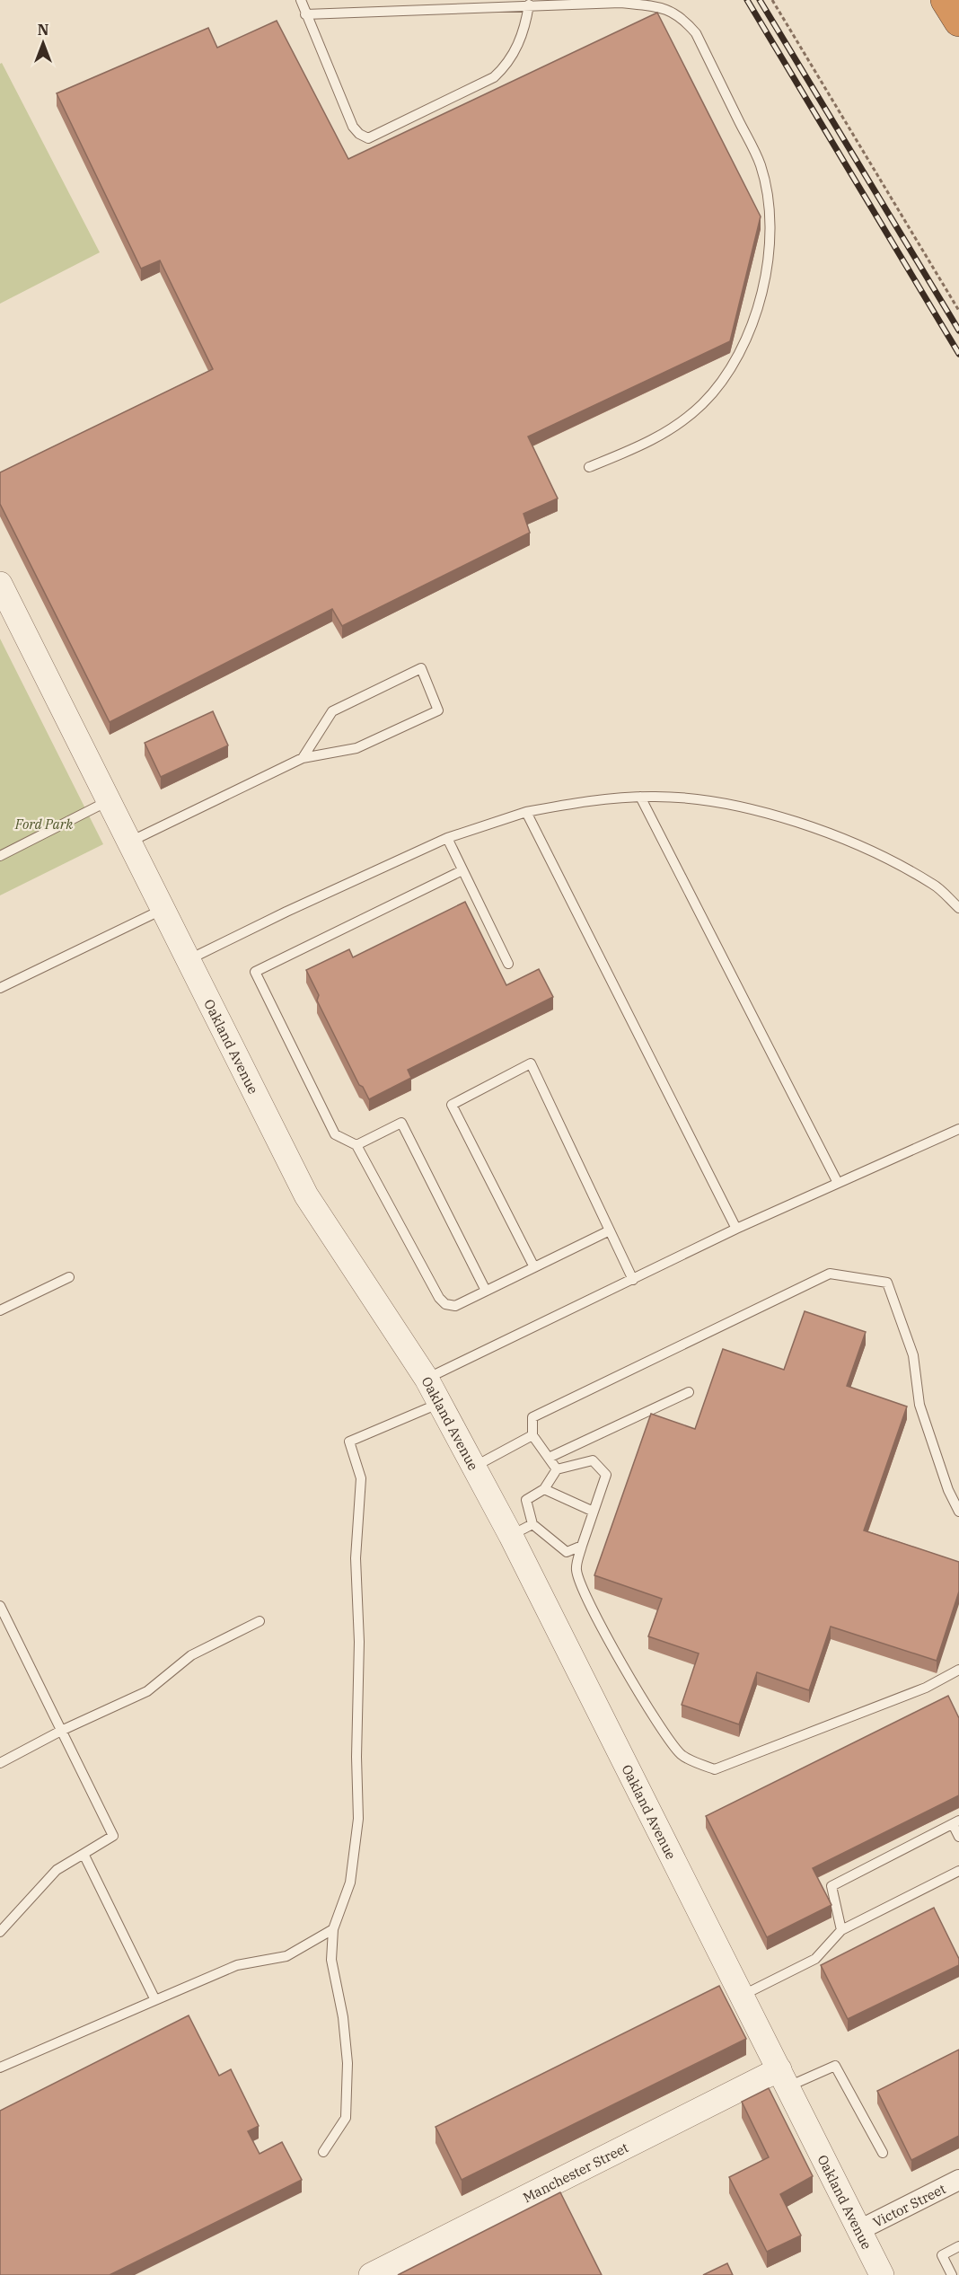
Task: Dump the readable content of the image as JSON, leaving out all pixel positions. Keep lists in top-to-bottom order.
{
  "streets": {
    "street": ["Oakland Avenue", "Manchester Street", "Victor Street"]
  },
  "crossings": [
    ["Oakland Avenue", "Manchester Street"],
    ["Oakland Avenue", "Victor Street"]
  ],
  "parks": ["Ford Park"],
  "north": "top"
}
